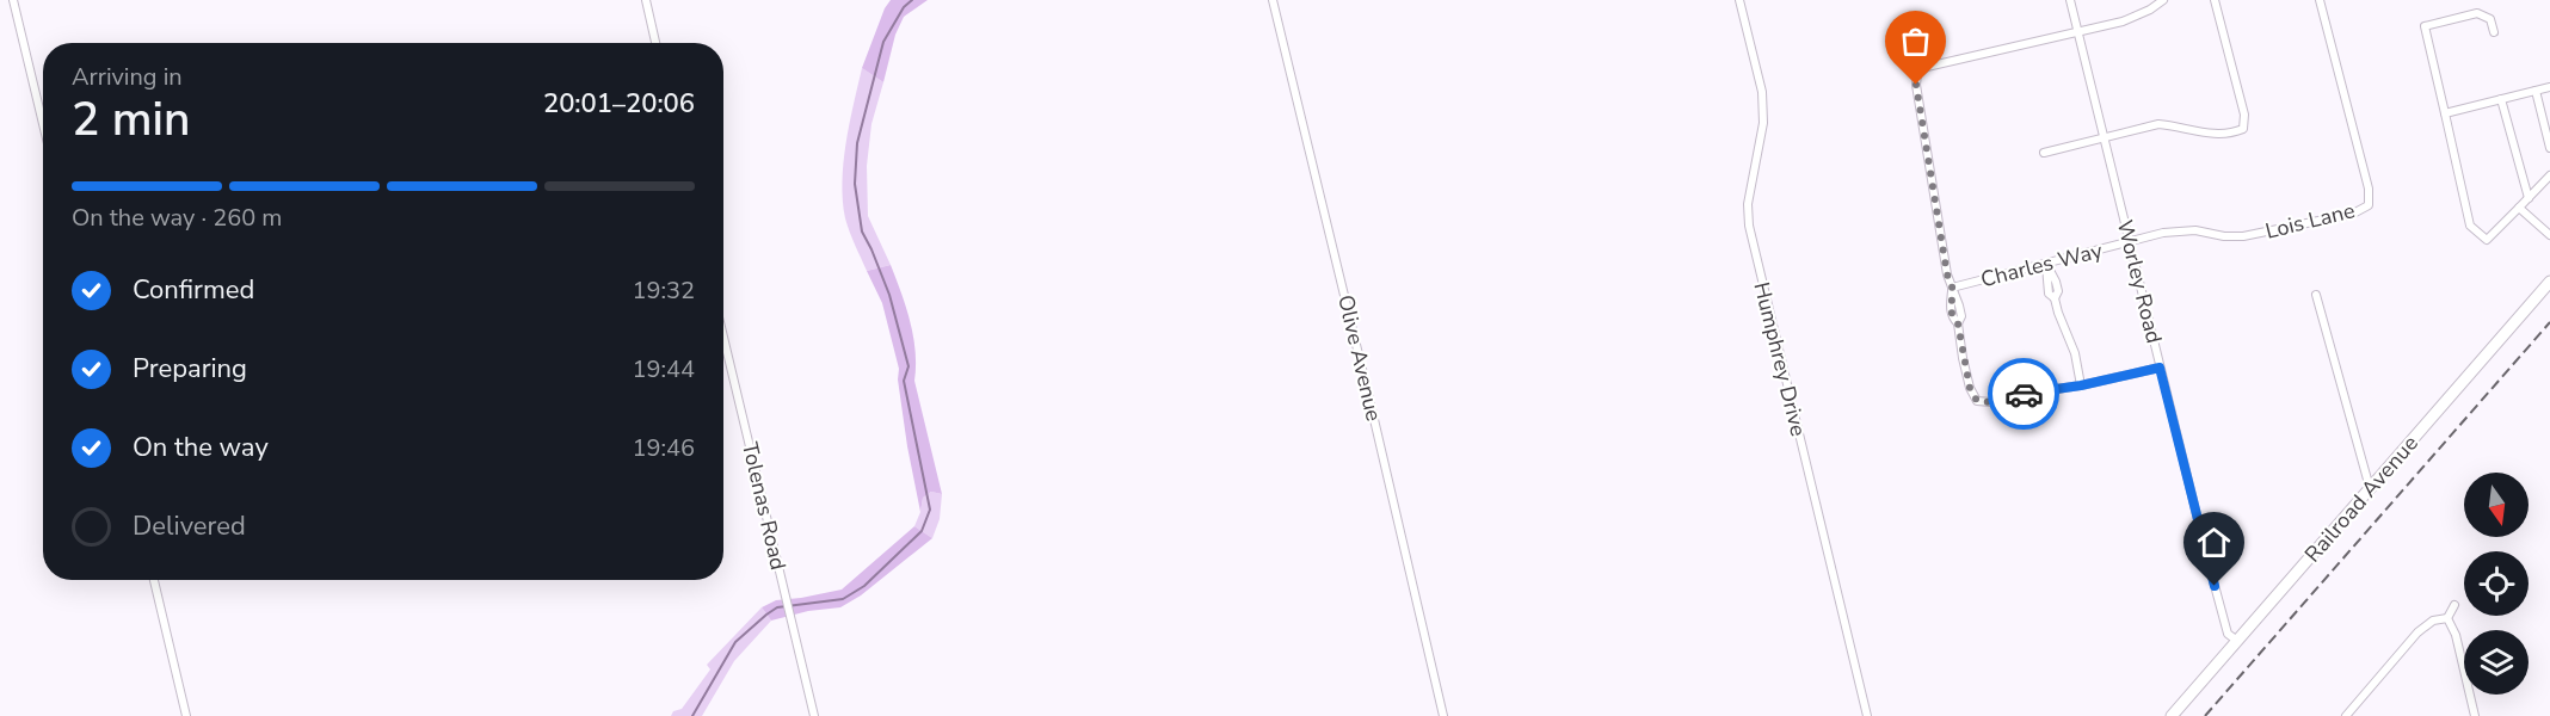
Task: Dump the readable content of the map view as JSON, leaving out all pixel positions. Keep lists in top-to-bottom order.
{
  "streets": {
    "main road": ["Railroad Avenue"],
    "street": [
      "Lois Lane",
      "Charles Way",
      "Worley Road",
      "Olive Avenue",
      "Humphrey Drive",
      "Tolenas Road"
    ]
  },
  "crossings": [
    ["Lois Lane", "Charles Way"],
    ["Lois Lane", "Worley Road"],
    ["Charles Way", "Worley Road"],
    ["Worley Road", "Railroad Avenue"]
  ],
  "north": "bottom",
  "page": {
    "heading": ["2 min", "Arriving in", "20:01–20:06"],
    "bar": "On the way · 260 m",
    "list": [
      ["Confirmed", "19:32"],
      ["Preparing", "19:44"],
      ["On the way", "19:46"],
      "Delivered"
    ]
  }
}
